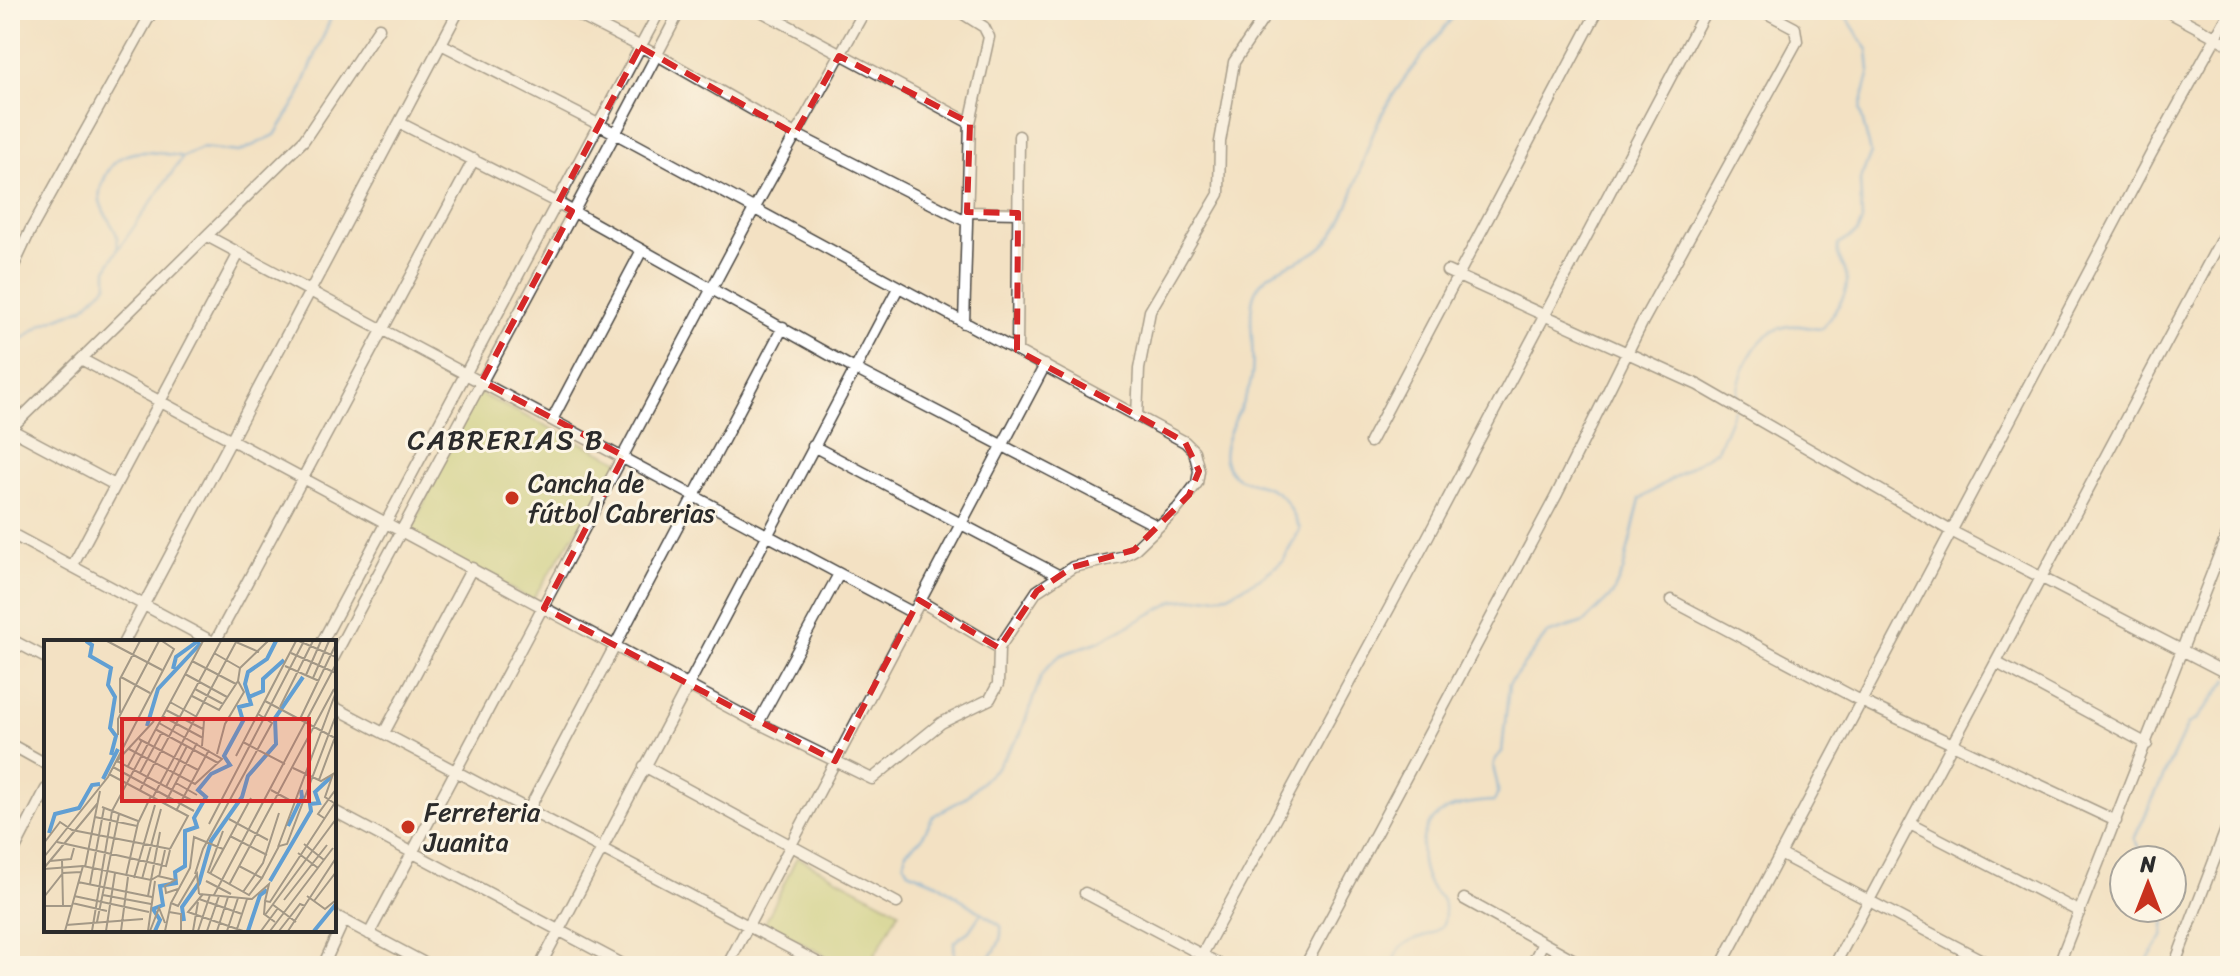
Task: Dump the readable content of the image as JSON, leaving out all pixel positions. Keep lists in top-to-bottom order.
{
  "districts": ["CABRERIAS B"],
  "places": ["Cancha de fútbol Cabrerias", "Ferreteria Juanita"],
  "north": "top"
}
